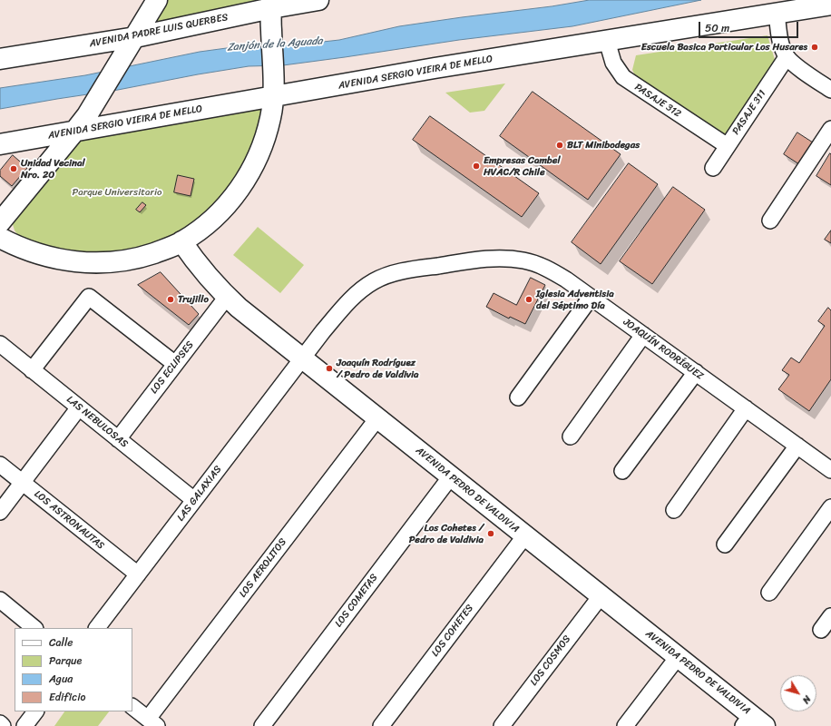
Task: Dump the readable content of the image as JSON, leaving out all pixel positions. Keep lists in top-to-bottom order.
{
  "streets": {
    "main road": ["AVENIDA PADRE LUIS QUERBES", "AVENIDA SERGIO VIEIRA DE MELLO", "AVENIDA PEDRO DE VALDIVIA"],
    "street": [
      "PASAJE 312",
      "PASAJE 311",
      "JOAQUÍN RODRÍGUEZ",
      "LOS ECLIPSES",
      "LAS NEBULOSAS",
      "LAS GALAXIAS",
      "LOS ASTRONAUTAS",
      "LOS AEROLITOS",
      "LOS COMETAS",
      "LOS COHETES",
      "LOS COSMOS"
    ]
  },
  "crossings": [
    ["AVENIDA SERGIO VIEIRA DE MELLO", "PASAJE 312"],
    ["PASAJE 312", "PASAJE 311"],
    ["JOAQUÍN RODRÍGUEZ", "AVENIDA PEDRO DE VALDIVIA"],
    ["JOAQUÍN RODRÍGUEZ", "LAS GALAXIAS"],
    ["LOS ECLIPSES", "LAS NEBULOSAS"],
    ["LOS ECLIPSES", "AVENIDA PEDRO DE VALDIVIA"],
    ["LAS NEBULOSAS", "LAS GALAXIAS"],
    ["AVENIDA PEDRO DE VALDIVIA", "LAS GALAXIAS"],
    ["AVENIDA PEDRO DE VALDIVIA", "LOS AEROLITOS"],
    ["AVENIDA PEDRO DE VALDIVIA", "LOS COMETAS"],
    ["AVENIDA PEDRO DE VALDIVIA", "LOS COHETES"],
    ["AVENIDA PEDRO DE VALDIVIA", "LOS COSMOS"],
    ["LAS GALAXIAS", "LOS ASTRONAUTAS"]
  ],
  "water": ["Zanjón de la Aguada"],
  "parks": ["Parque Universitario"],
  "places": [
    "Escuela Basica Particular Los Husares",
    "BLT Minibodegas",
    "Empresas Cambel HVAC/R Chile",
    "Unidad Vecinal Nro. 20",
    "Trujillo",
    "Iglesia Adventisia del Séptimo Día",
    "Joaquín Rodríguez / Pedro de Valdivia",
    "Los Cohetes / Pedro de Valdivia"
  ],
  "legend": [
    "Calle",
    "Parque",
    "Agua",
    "Edificio"
  ],
  "scale_bar": "50 m",
  "north": "bottom right"
}
